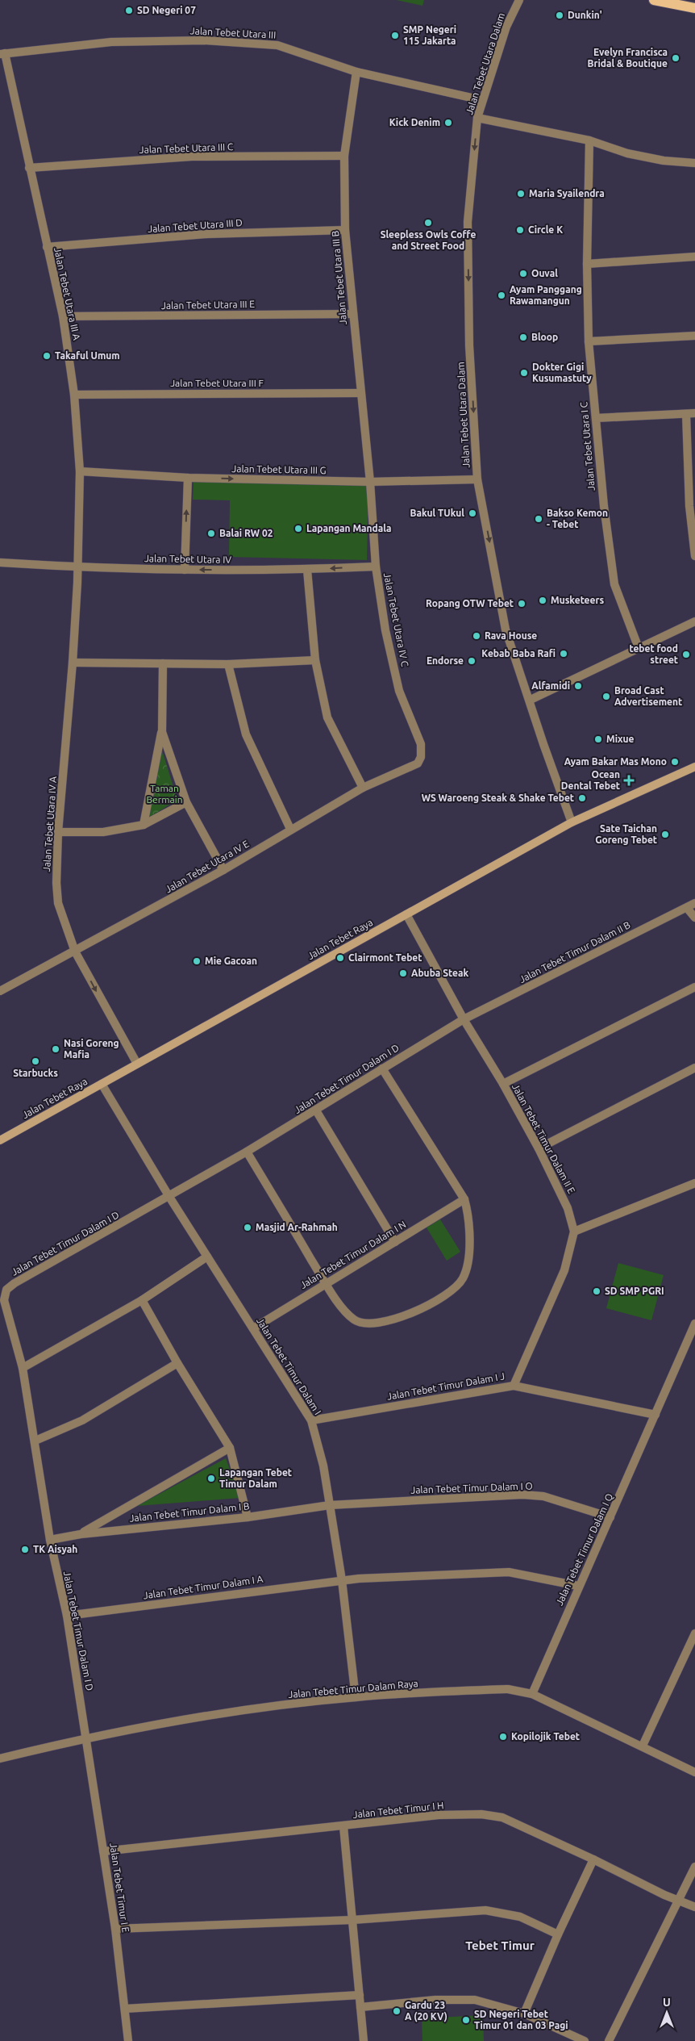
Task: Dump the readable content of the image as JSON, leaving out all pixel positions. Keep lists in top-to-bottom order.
{
  "streets": {
    "main road": ["Jalan Tebet Raya"],
    "street": [
      "Jalan Tebet Utara III",
      "Jalan Tebet Utara Dalam",
      "Jalan Tebet Utara III C",
      "Jalan Tebet Utara III D",
      "Jalan Tebet Utara III B",
      "Jalan Tebet Utara III A",
      "Jalan Tebet Utara III E",
      "Jalan Tebet Utara III F",
      "Jalan Tebet Utara I C",
      "Jalan Tebet Utara III G",
      "Jalan Tebet Utara IV",
      "Jalan Tebet Utara IV C",
      "Jalan Tebet Utara IV A",
      "Jalan Tebet Utara IV E",
      "Jalan Tebet Timur Dalam II B",
      "Jalan Tebet Timur Dalam I D",
      "Jalan Tebet Timur Dalam II E",
      "Jalan Tebet Timur Dalam I N",
      "Jalan Tebet Timur Dalam I",
      "Jalan Tebet Timur Dalam I J",
      "Jalan Tebet Timur Dalam I O",
      "Jalan Tebet Timur Dalam I B",
      "Jalan Tebet Timur Dalam I Q",
      "Jalan Tebet Timur Dalam I A",
      "Jalan Tebet Timur Dalam Raya",
      "Jalan Tebet Timur I H",
      "Jalan Tebet Timur I E"
    ]
  },
  "crossings": [
    ["Jalan Tebet Utara III", "Jalan Tebet Utara Dalam"],
    ["Jalan Tebet Utara III", "Jalan Tebet Utara III B"],
    ["Jalan Tebet Utara III", "Jalan Tebet Utara III A"],
    ["Jalan Tebet Utara Dalam", "Jalan Tebet Utara III G"],
    ["Jalan Tebet Utara Dalam", "Jalan Tebet Raya"],
    ["Jalan Tebet Utara III C", "Jalan Tebet Utara III B"],
    ["Jalan Tebet Utara III C", "Jalan Tebet Utara III A"],
    ["Jalan Tebet Utara III D", "Jalan Tebet Utara III B"],
    ["Jalan Tebet Utara III D", "Jalan Tebet Utara III A"],
    ["Jalan Tebet Utara III B", "Jalan Tebet Utara III E"],
    ["Jalan Tebet Utara III B", "Jalan Tebet Utara III F"],
    ["Jalan Tebet Utara III B", "Jalan Tebet Utara III G"],
    ["Jalan Tebet Utara III B", "Jalan Tebet Utara IV C"],
    ["Jalan Tebet Utara III A", "Jalan Tebet Utara III E"],
    ["Jalan Tebet Utara III A", "Jalan Tebet Utara III F"],
    ["Jalan Tebet Utara III A", "Jalan Tebet Utara III G"],
    ["Jalan Tebet Utara III A", "Jalan Tebet Utara IV"],
    ["Jalan Tebet Utara III A", "Jalan Tebet Utara IV A"],
    ["Jalan Tebet Utara III G", "Jalan Tebet Utara IV C"],
    ["Jalan Tebet Utara IV", "Jalan Tebet Utara IV C"],
    ["Jalan Tebet Utara IV", "Jalan Tebet Utara IV A"],
    ["Jalan Tebet Utara IV C", "Jalan Tebet Utara IV E"],
    ["Jalan Tebet Utara IV A", "Jalan Tebet Utara IV E"],
    ["Jalan Tebet Utara IV A", "Jalan Tebet Raya"],
    ["Jalan Tebet Raya", "Jalan Tebet Timur Dalam II E"],
    ["Jalan Tebet Raya", "Jalan Tebet Timur Dalam I"],
    ["Jalan Tebet Timur Dalam II B", "Jalan Tebet Timur Dalam I D"],
    ["Jalan Tebet Timur Dalam II B", "Jalan Tebet Timur Dalam II E"],
    ["Jalan Tebet Timur Dalam I D", "Jalan Tebet Timur Dalam II E"],
    ["Jalan Tebet Timur Dalam I D", "Jalan Tebet Timur Dalam I"],
    ["Jalan Tebet Timur Dalam I D", "Jalan Tebet Timur Dalam I B"],
    ["Jalan Tebet Timur Dalam I D", "Jalan Tebet Timur Dalam I A"],
    ["Jalan Tebet Timur Dalam I D", "Jalan Tebet Timur Dalam Raya"],
    ["Jalan Tebet Timur Dalam I D", "Jalan Tebet Timur I E"],
    ["Jalan Tebet Timur Dalam II E", "Jalan Tebet Timur Dalam I J"],
    ["Jalan Tebet Timur Dalam I N", "Jalan Tebet Timur Dalam I"],
    ["Jalan Tebet Timur Dalam I", "Jalan Tebet Timur Dalam I J"],
    ["Jalan Tebet Timur Dalam I", "Jalan Tebet Timur Dalam I O"],
    ["Jalan Tebet Timur Dalam I", "Jalan Tebet Timur Dalam I B"],
    ["Jalan Tebet Timur Dalam I", "Jalan Tebet Timur Dalam I A"],
    ["Jalan Tebet Timur Dalam I", "Jalan Tebet Timur Dalam Raya"],
    ["Jalan Tebet Timur Dalam I J", "Jalan Tebet Timur Dalam I Q"],
    ["Jalan Tebet Timur Dalam I O", "Jalan Tebet Timur Dalam I B"],
    ["Jalan Tebet Timur Dalam I O", "Jalan Tebet Timur Dalam I Q"],
    ["Jalan Tebet Timur Dalam I Q", "Jalan Tebet Timur Dalam I A"],
    ["Jalan Tebet Timur Dalam I Q", "Jalan Tebet Timur Dalam Raya"],
    ["Jalan Tebet Timur Dalam Raya", "Jalan Tebet Timur I E"],
    ["Jalan Tebet Timur I H", "Jalan Tebet Timur I E"]
  ],
  "one_way": ["Jalan Tebet Utara Dalam", "Jalan Tebet Utara III G", "Jalan Tebet Utara IV"],
  "districts": ["Tebet Timur"],
  "parks": ["Taman Bermain"],
  "places": {
    "other": [
      "SD Negeri 07",
      "Dunkin'",
      "SMP Negeri 115 Jakarta",
      "Evelyn Francisca Bridal & Boutique",
      "Kick Denim",
      "Maria Syailendra",
      "Sleepless Owls Coffe and Street Food",
      "Circle K",
      "Ouval",
      "Ayam Panggang Rawamangun",
      "Bloop",
      "Takaful Umum",
      "Dokter Gigi Kusumastuty",
      "Bakul TUkul",
      "Bakso Kemon - Tebet",
      "Lapangan Mandala",
      "Balai RW 02",
      "Musketeers",
      "Ropang OTW Tebet",
      "Rava House",
      "Kebab Baba Rafi",
      "tebet food street",
      "Endorse",
      "Alfamidi",
      "Broad Cast Advertisement",
      "Mixue",
      "Ayam Bakar Mas Mono",
      "WS Waroeng Steak & Shake Tebet",
      "Sate Taichan Goreng Tebet",
      "Clairmont Tebet",
      "Mie Gacoan",
      "Abuba Steak",
      "Nasi Goreng Mafia",
      "Starbucks",
      "Masjid Ar-Rahmah",
      "SD SMP PGRI",
      "Lapangan Tebet Timur Dalam",
      "TK Aisyah",
      "Kopilojik Tebet",
      "Gardu 23 A (20 KV)",
      "SD Negeri Tebet Timur 01 dan 03 Pagi"
    ],
    "health": ["Ocean Dental Tebet"]
  },
  "north": "top"
}
